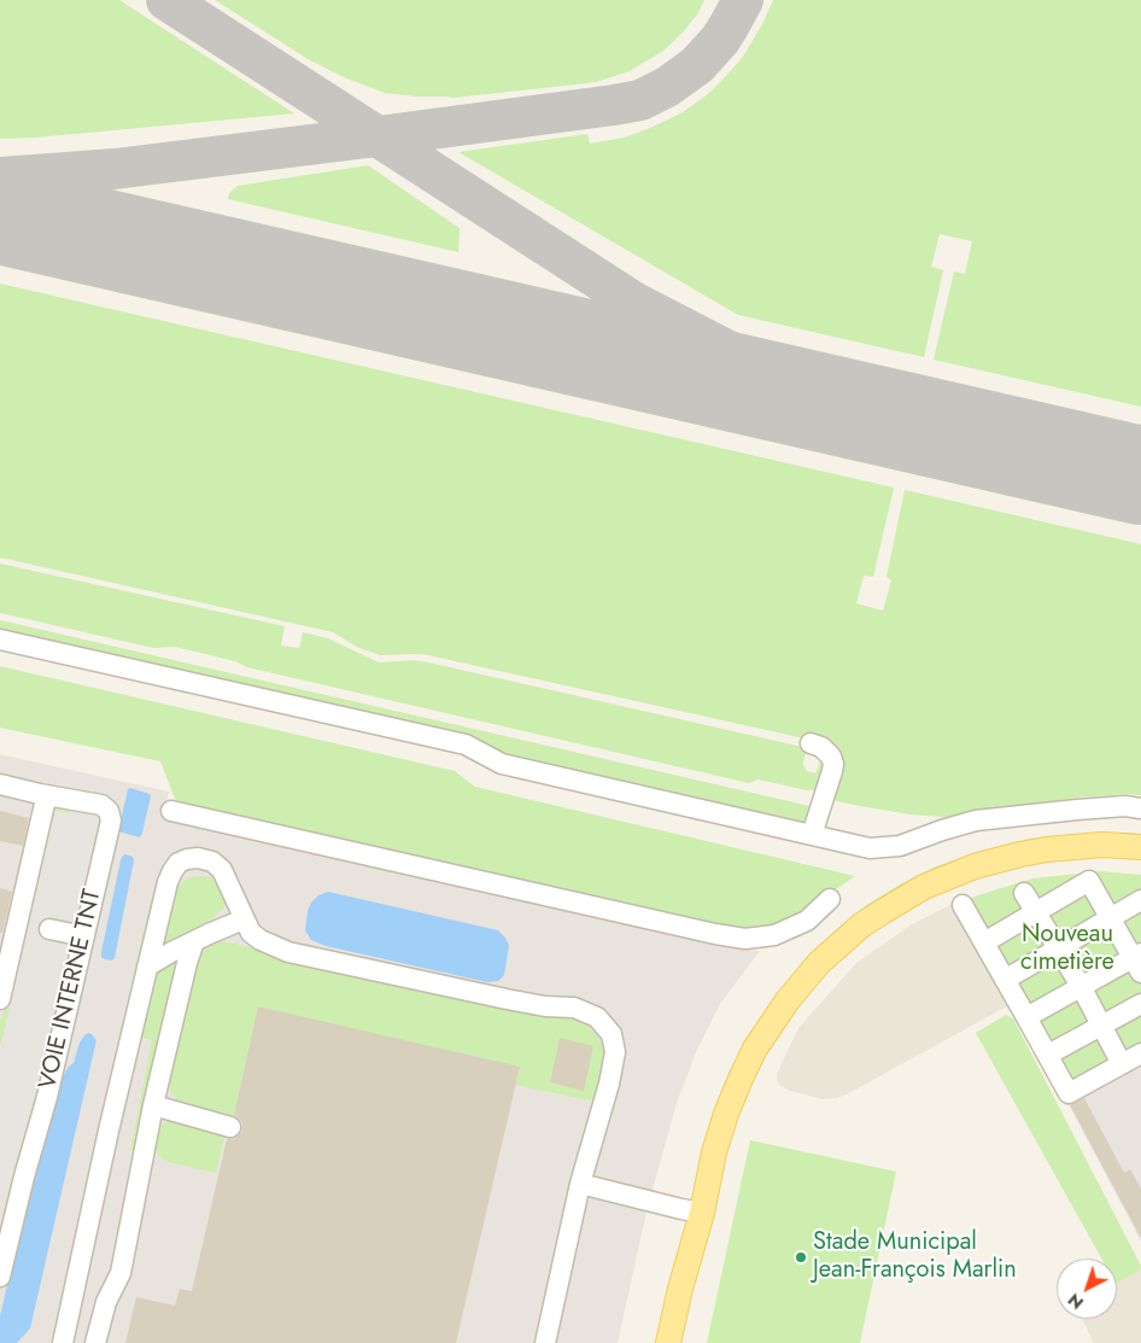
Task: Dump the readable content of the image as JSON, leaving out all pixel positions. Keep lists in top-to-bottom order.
{
  "streets": {
    "lane": ["VOIE INTERNE TNT"]
  },
  "parks": ["Nouveau cimetière"],
  "places": ["Stade Municipal Jean-François Marlin"],
  "north": "bottom left"
}
